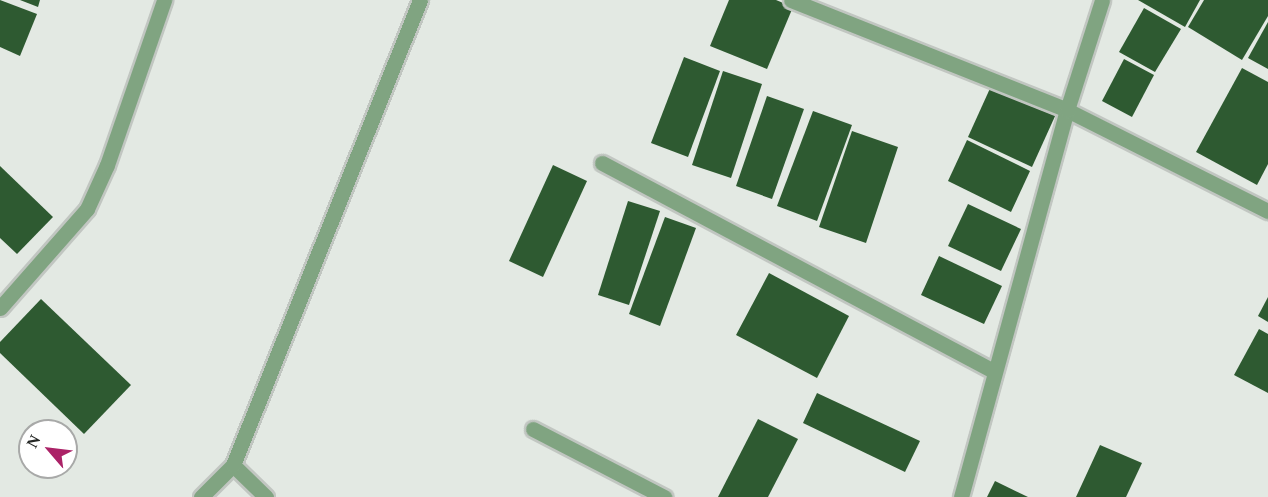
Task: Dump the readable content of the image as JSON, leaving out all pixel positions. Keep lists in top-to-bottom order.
{
  "north": "top left"
}
